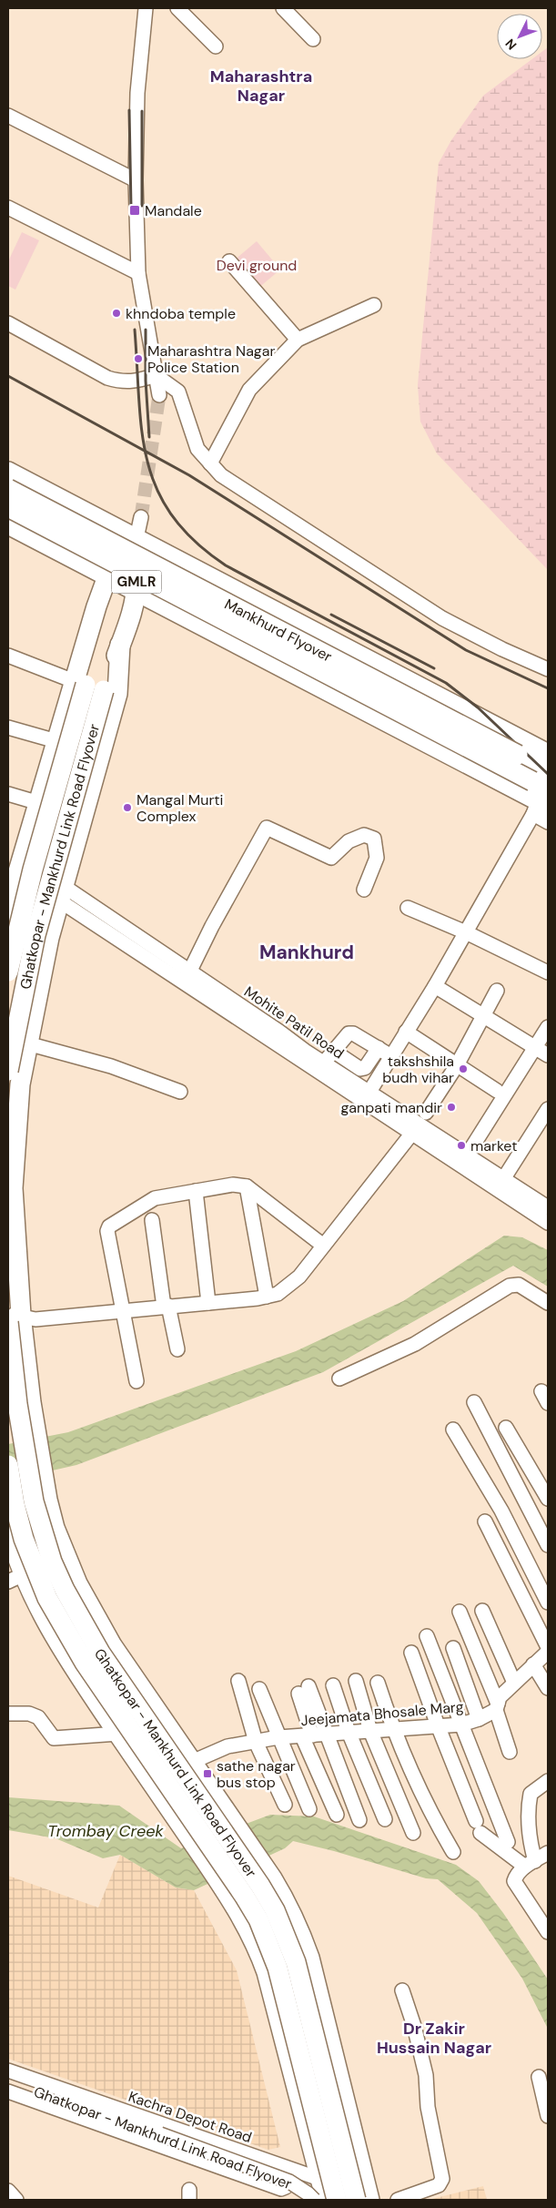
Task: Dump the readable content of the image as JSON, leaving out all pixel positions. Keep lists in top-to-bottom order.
{
  "streets": {
    "highway": ["GMLR", "Mankhurd Flyover", "Ghatkopar - Mankhurd Link Road Flyover"],
    "street": ["Mohite Patil Road", "Jeejamata Bhosale Marg", "Kachra Depot Road"]
  },
  "crossings": [
    ["GMLR", "Ghatkopar - Mankhurd Link Road Flyover"]
  ],
  "districts": ["Maharashtra Nagar", "Mankhurd", "Dr Zakir Hussain Nagar"],
  "water": ["Trombay Creek"],
  "parks": ["Devi ground"],
  "places": {
    "transit": ["Mandale", "sathe nagar bus stop"],
    "other": [
      "khndoba temple",
      "Maharashtra Nagar Police Station",
      "Mangal Murti Complex",
      "takshshila budh vihar",
      "ganpati mandir",
      "market"
    ]
  },
  "north": "bottom left"
}
